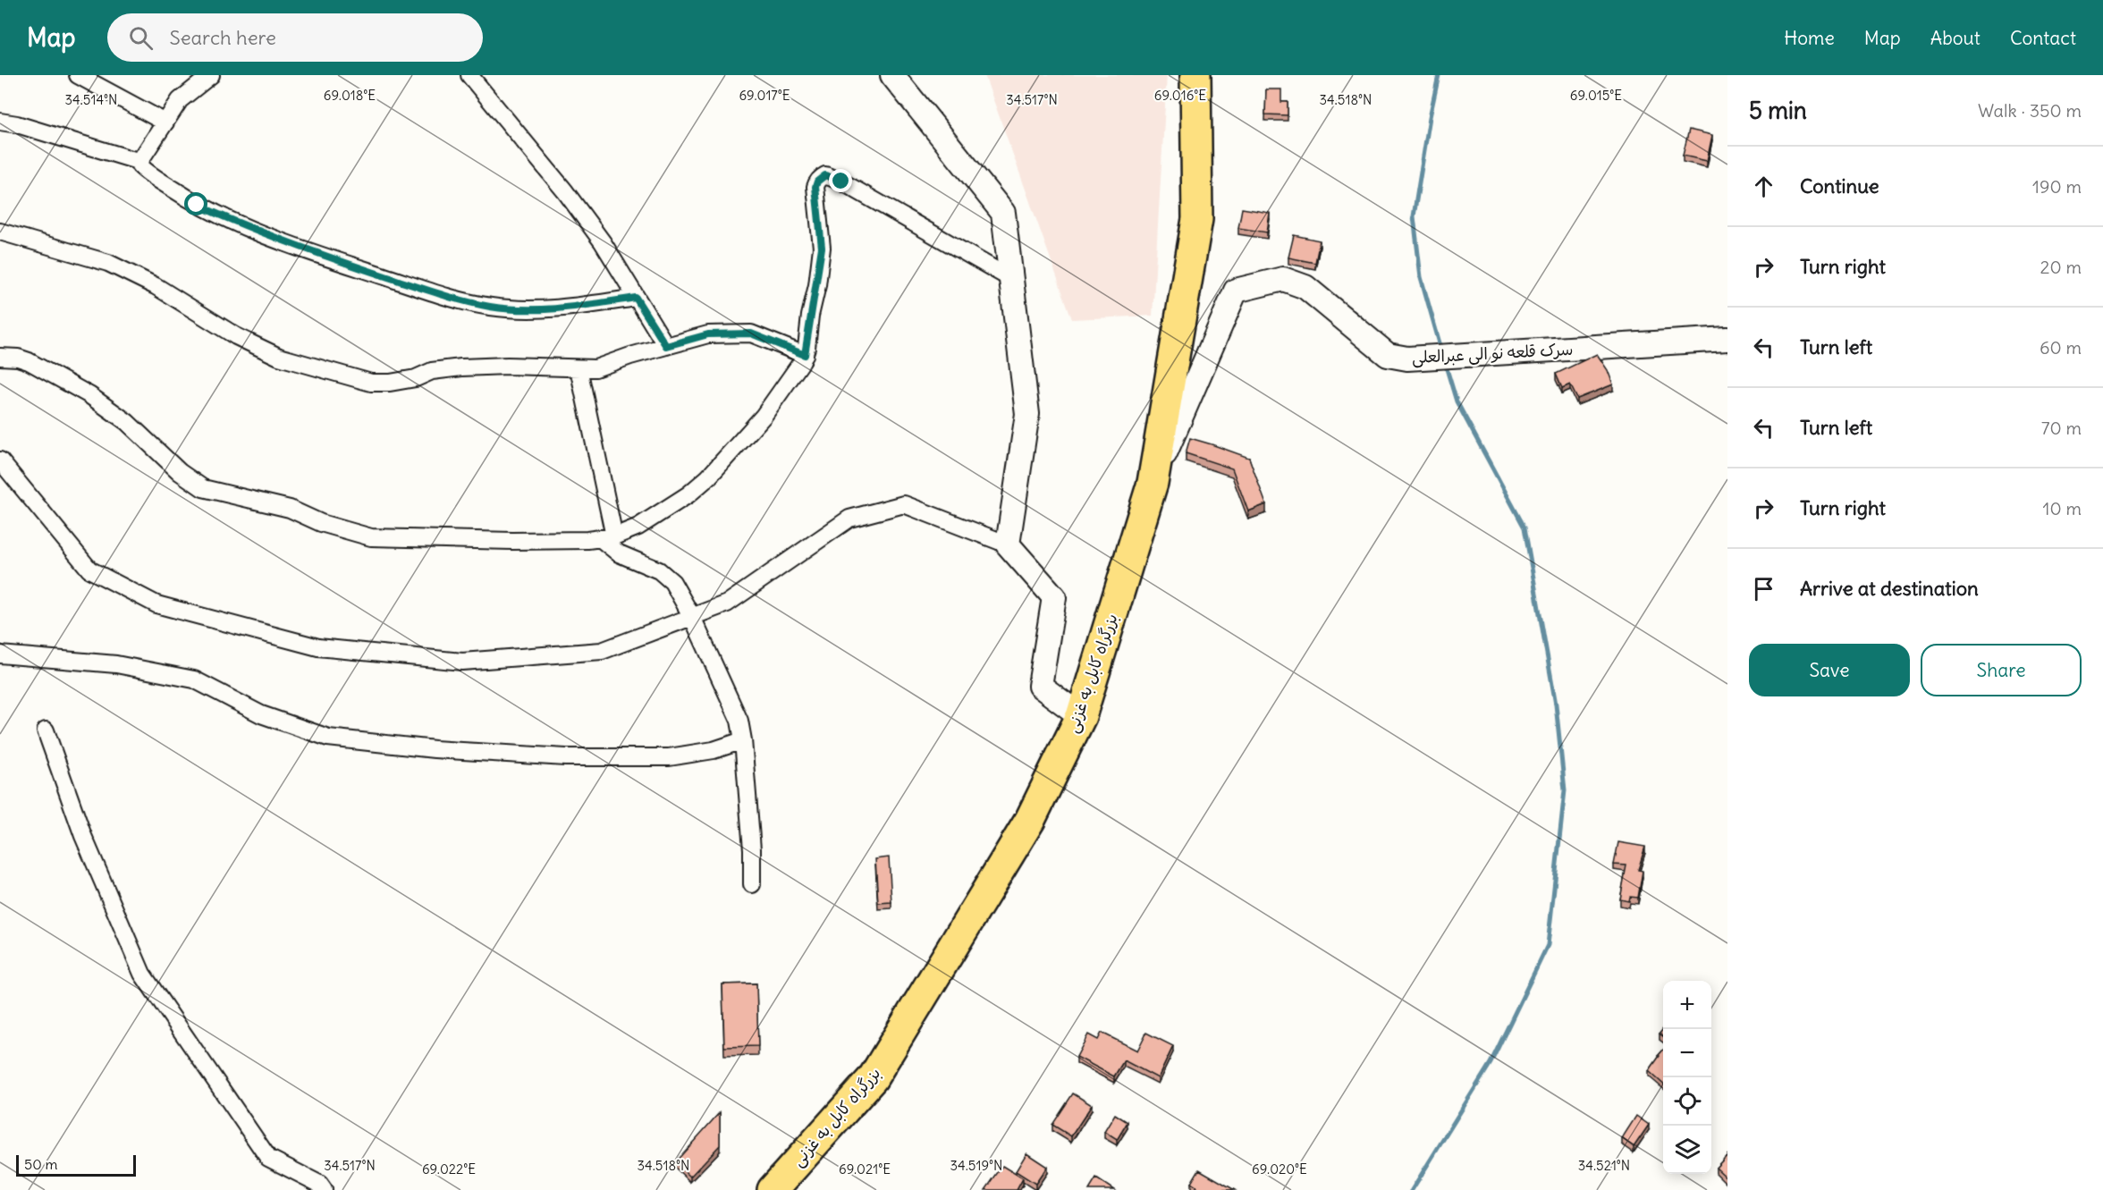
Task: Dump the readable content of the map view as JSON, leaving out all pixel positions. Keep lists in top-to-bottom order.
{
  "streets": {
    "highway": ["بزرگراه کابل به غزنی"],
    "street": ["سرک قلعه نو الی عبرالعلی"]
  },
  "crossings": [
    ["سرک قلعه نو الی عبرالعلی", "بزرگراه کابل به غزنی"]
  ],
  "scale_bar": "50 m",
  "page": {
    "header": "Map",
    "search": "Search here",
    "nav": [
      "Home",
      "Map",
      "About",
      "Contact"
    ],
    "heading": ["5 min", "Walk · 350 m"],
    "list": [
      ["Continue", "190 m"],
      ["Turn right", "20 m"],
      ["Turn left", "60 m"],
      ["Turn left", "70 m"],
      ["Turn right", "10 m"],
      "Arrive at destination"
    ],
    "buttons": ["Save", "Share"],
    "map_buttons": ["+", "−"],
    "scale": "50 m"
  },
  "coordinates": [
    "69.017°E",
    "69.018°E",
    "69.016°E",
    "69.015°E",
    "34.514°N",
    "34.517°N",
    "34.518°N",
    "34.519°N",
    "34.521°N",
    "69.022°E",
    "69.021°E",
    "69.020°E"
  ]
}
